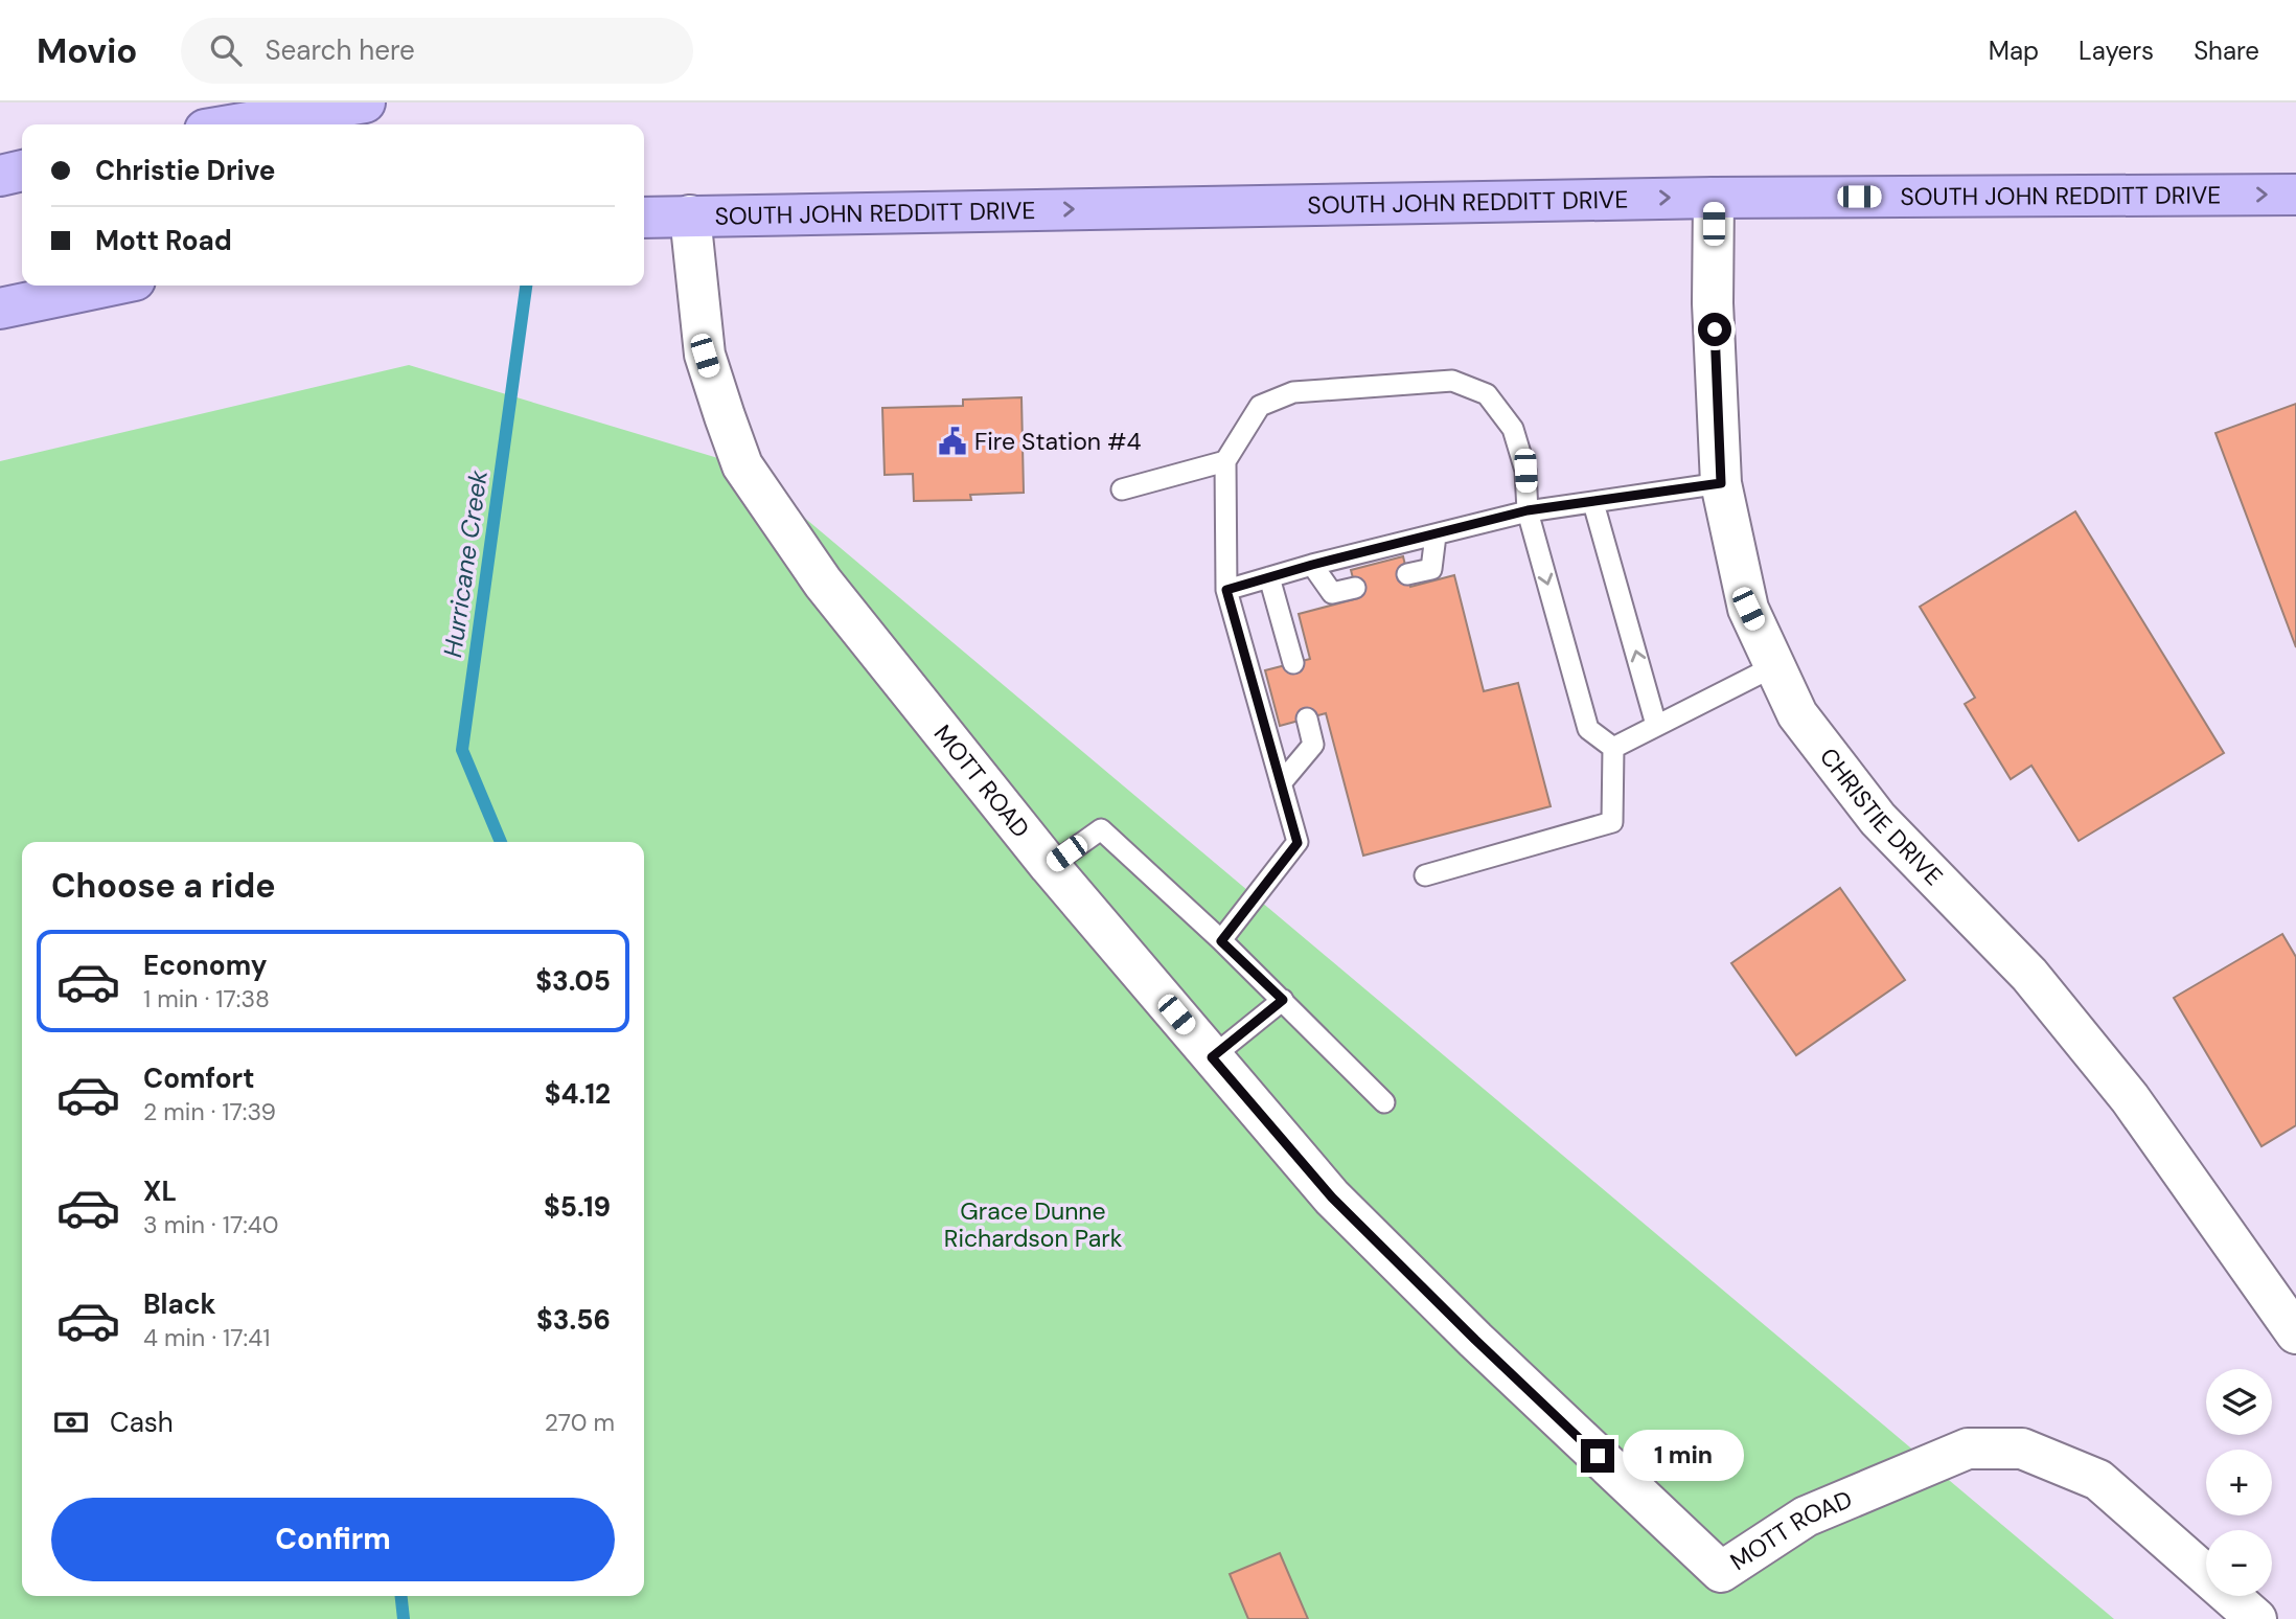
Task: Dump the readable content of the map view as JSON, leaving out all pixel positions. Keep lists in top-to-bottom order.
{
  "streets": {
    "highway": ["SOUTH JOHN REDDITT DRIVE"],
    "street": ["MOTT ROAD", "CHRISTIE DRIVE"]
  },
  "crossings": [
    ["SOUTH JOHN REDDITT DRIVE", "MOTT ROAD"],
    ["SOUTH JOHN REDDITT DRIVE", "CHRISTIE DRIVE"]
  ],
  "one_way": ["SOUTH JOHN REDDITT DRIVE"],
  "water": ["Hurricane Creek"],
  "parks": ["Grace Dunne Richardson Park"],
  "places": {
    "public building": ["Fire Station #4"]
  },
  "page": {
    "header": "Movio",
    "search": "Search here",
    "nav": ["Map", "Layers", "Share"],
    "banner": ["Christie Drive", "Mott Road"],
    "heading": "Choose a ride",
    "list": [
      {
        "name": "Economy",
        "note": "1 min · 17:38",
        "value": "$3.05"
      },
      {
        "name": "Comfort",
        "note": "2 min · 17:39",
        "value": "$4.12"
      },
      {
        "name": "XL",
        "note": "3 min · 17:40",
        "value": "$5.19"
      },
      {
        "name": "Black",
        "note": "4 min · 17:41",
        "value": "$3.56"
      }
    ],
    "map_buttons": ["+", "−"],
    "pay": ["Cash", "270 m"],
    "bubble": "1 min",
    "buttons": "Confirm"
  }
}
